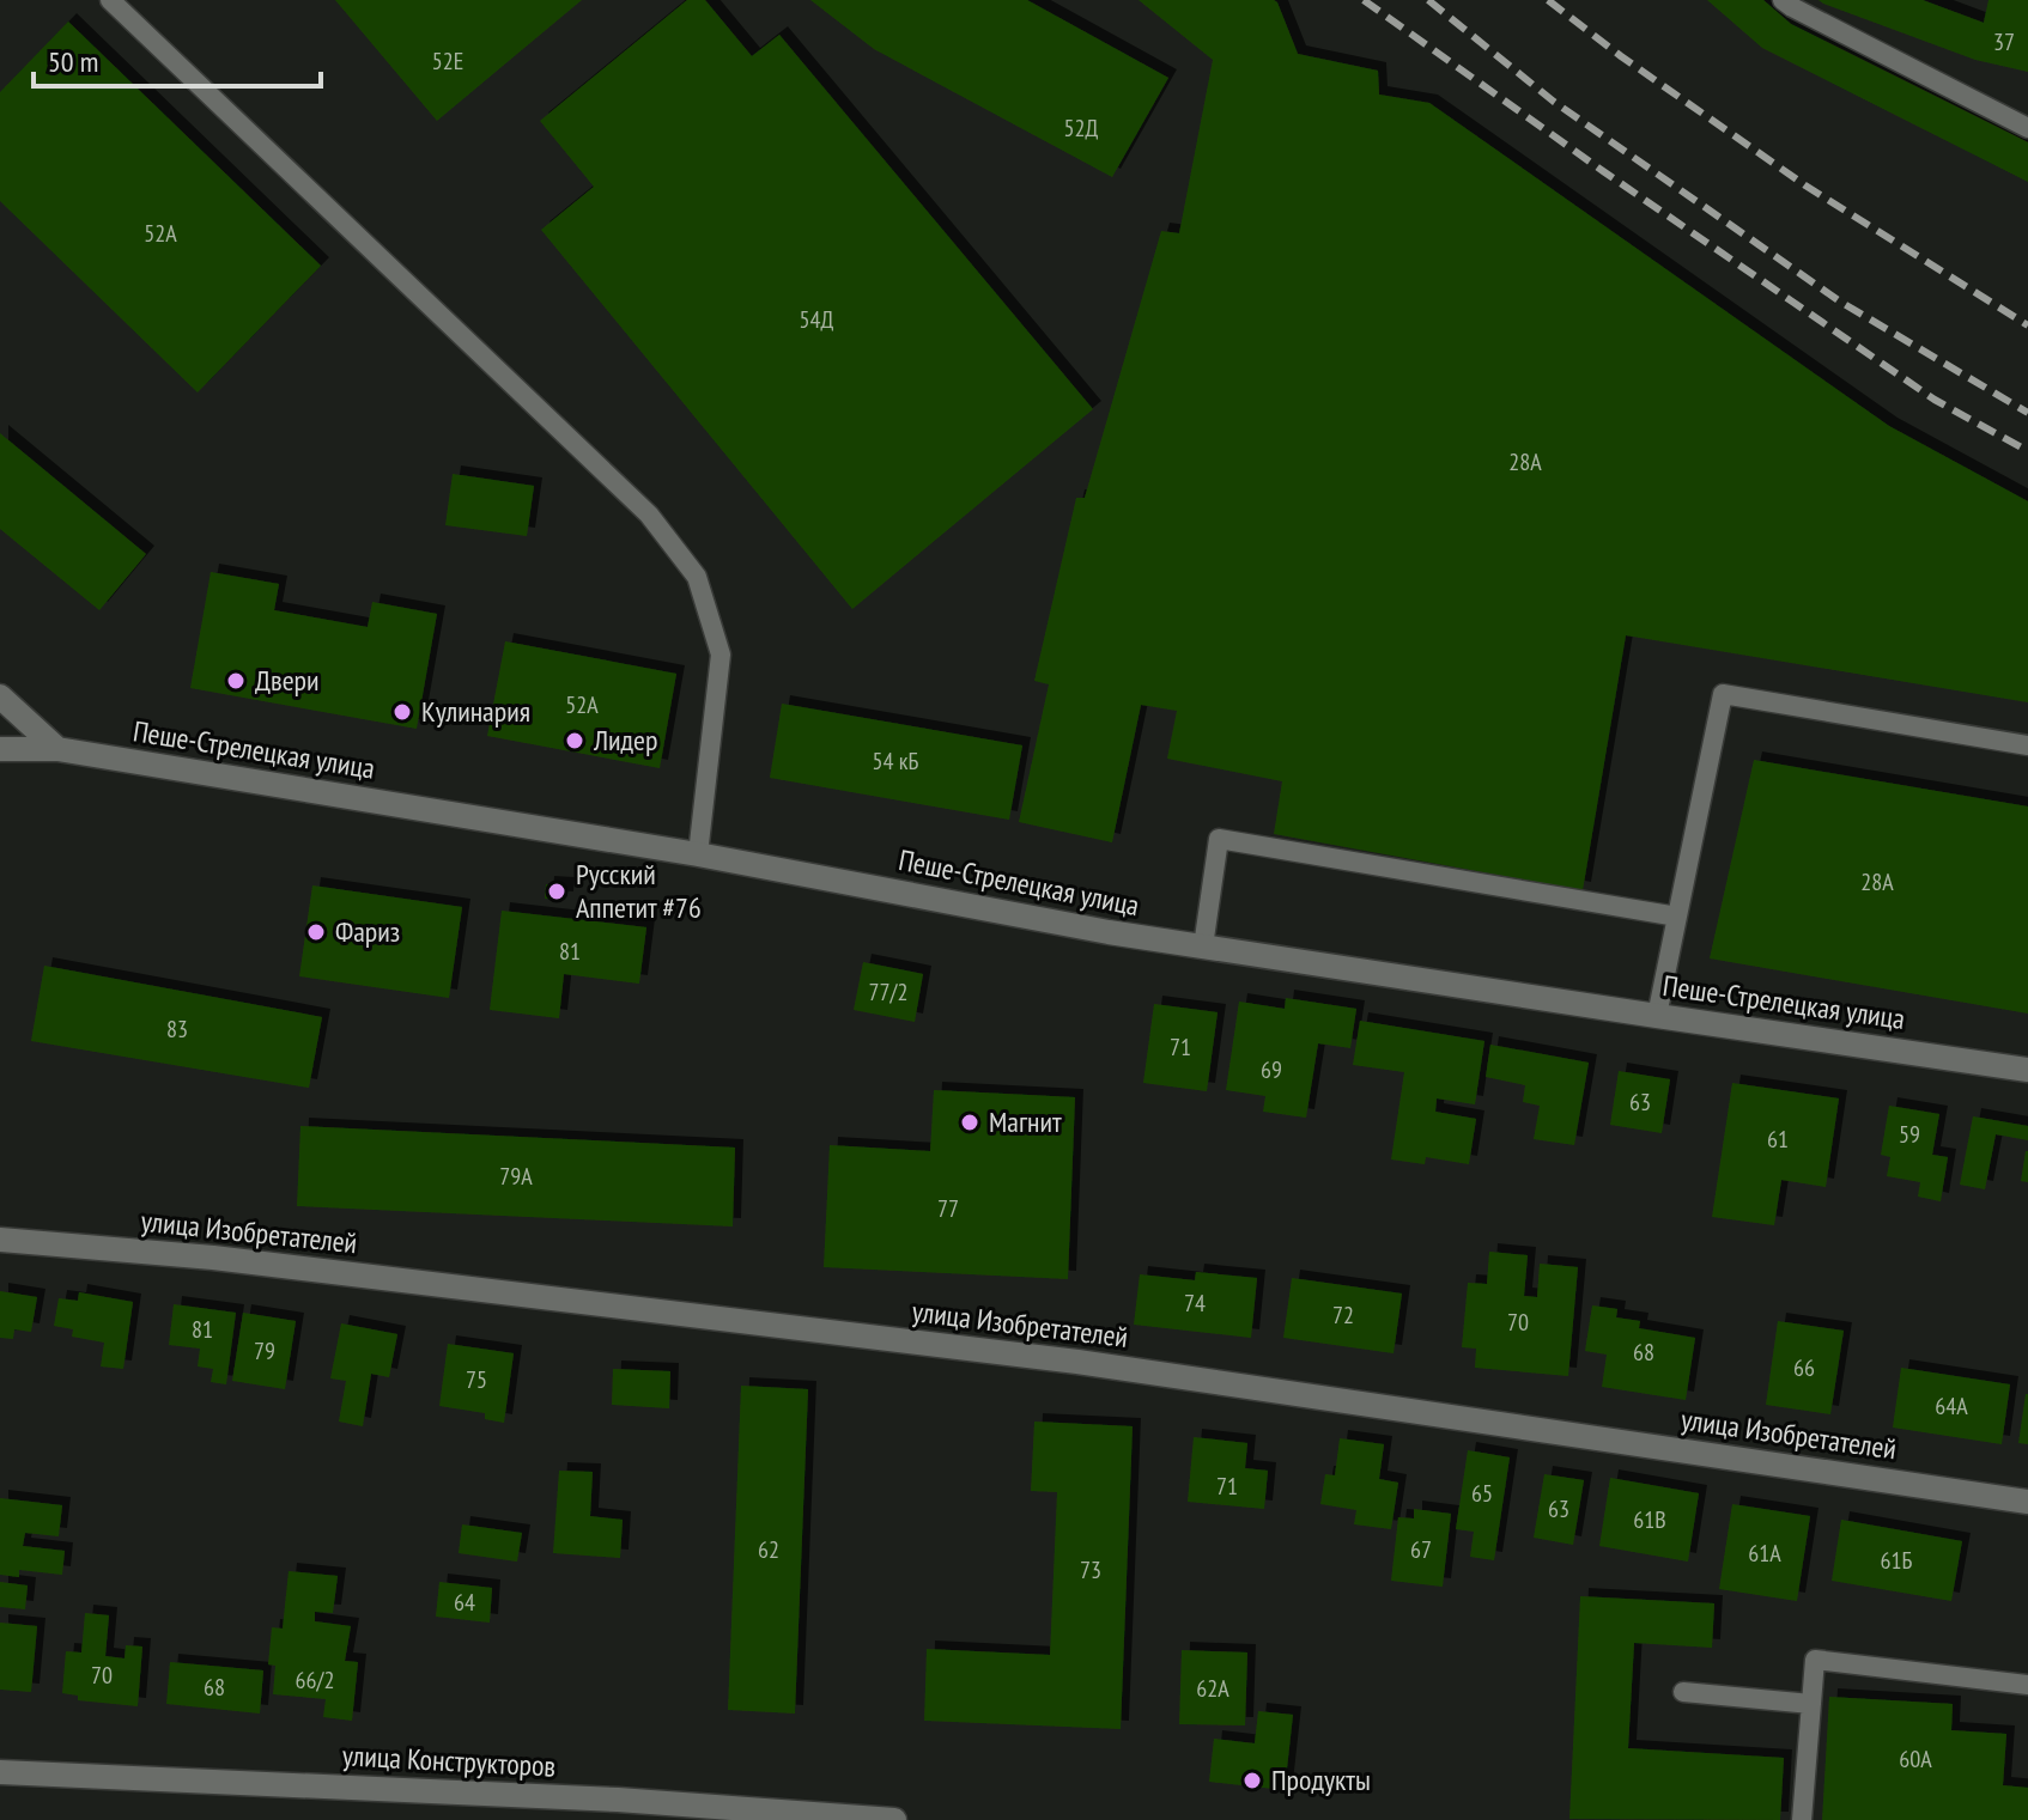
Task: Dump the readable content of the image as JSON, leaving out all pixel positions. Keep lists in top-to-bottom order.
{
  "streets": {
    "street": ["Пеше-Стрелецкая улица", "улица Изобретателей", "улица Конструкторов"]
  },
  "places": [
    "Двери",
    "Кулинария",
    "Лидер",
    "Русский Аппетит #76",
    "Фариз",
    "Магнит",
    "Продукты"
  ],
  "house_numbers": [
    "37",
    "52Е",
    "52Д",
    "52А",
    "54Д",
    "28А",
    "52А",
    "54 кБ",
    "28А",
    "81",
    "77/2",
    "83",
    "71",
    "69",
    "63",
    "59",
    "61",
    "79А",
    "77",
    "74",
    "72",
    "70",
    "81",
    "79",
    "68",
    "66",
    "75",
    "64А",
    "71",
    "65",
    "63",
    "61В",
    "62",
    "67",
    "61А",
    "61Б",
    "73",
    "64",
    "70",
    "66/2",
    "68",
    "62А",
    "60А"
  ],
  "scale_bar": "50 m"
}
